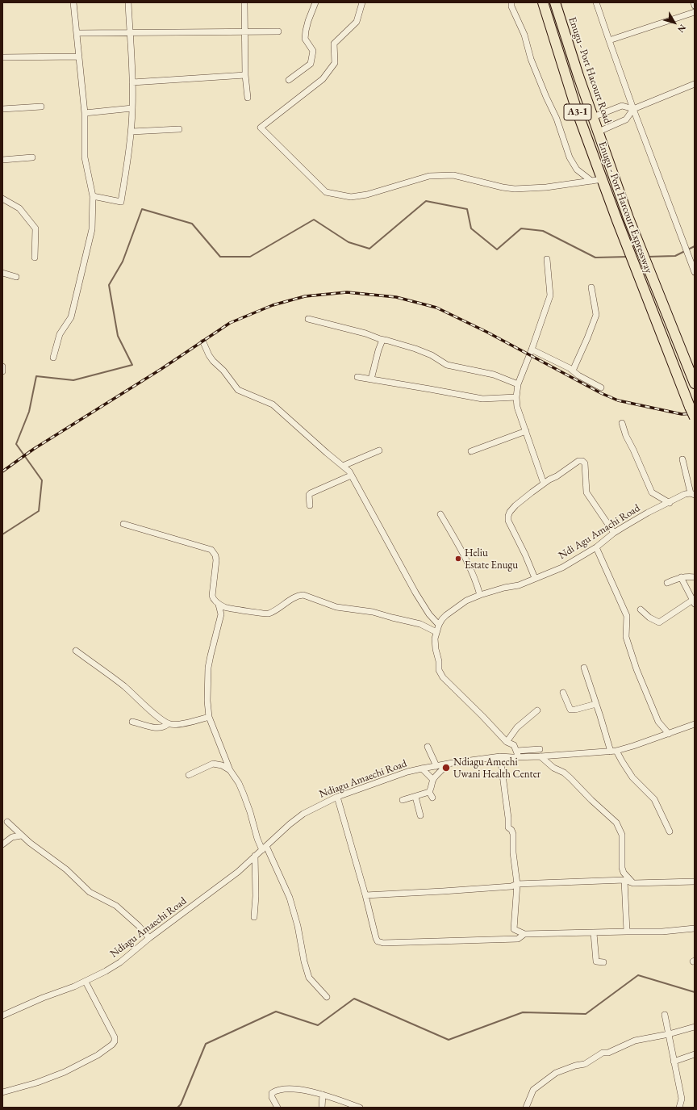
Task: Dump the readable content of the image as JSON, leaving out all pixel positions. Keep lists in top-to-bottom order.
{
  "streets": {
    "highway": ["Enugu - Port Hacourt Road", "A3-1", "Enugu - Port Harcourt Expressway"],
    "street": ["Ndi Agu Amachi Road", "Ndiagu Amaechi Road"]
  },
  "crossings": [
    ["Ndi Agu Amachi Road", "Ndiagu Amaechi Road"]
  ],
  "places": ["Heliu Estate Enugu", "Ndiagu Amechi Uwani Health Center"],
  "north": "bottom right"
}
